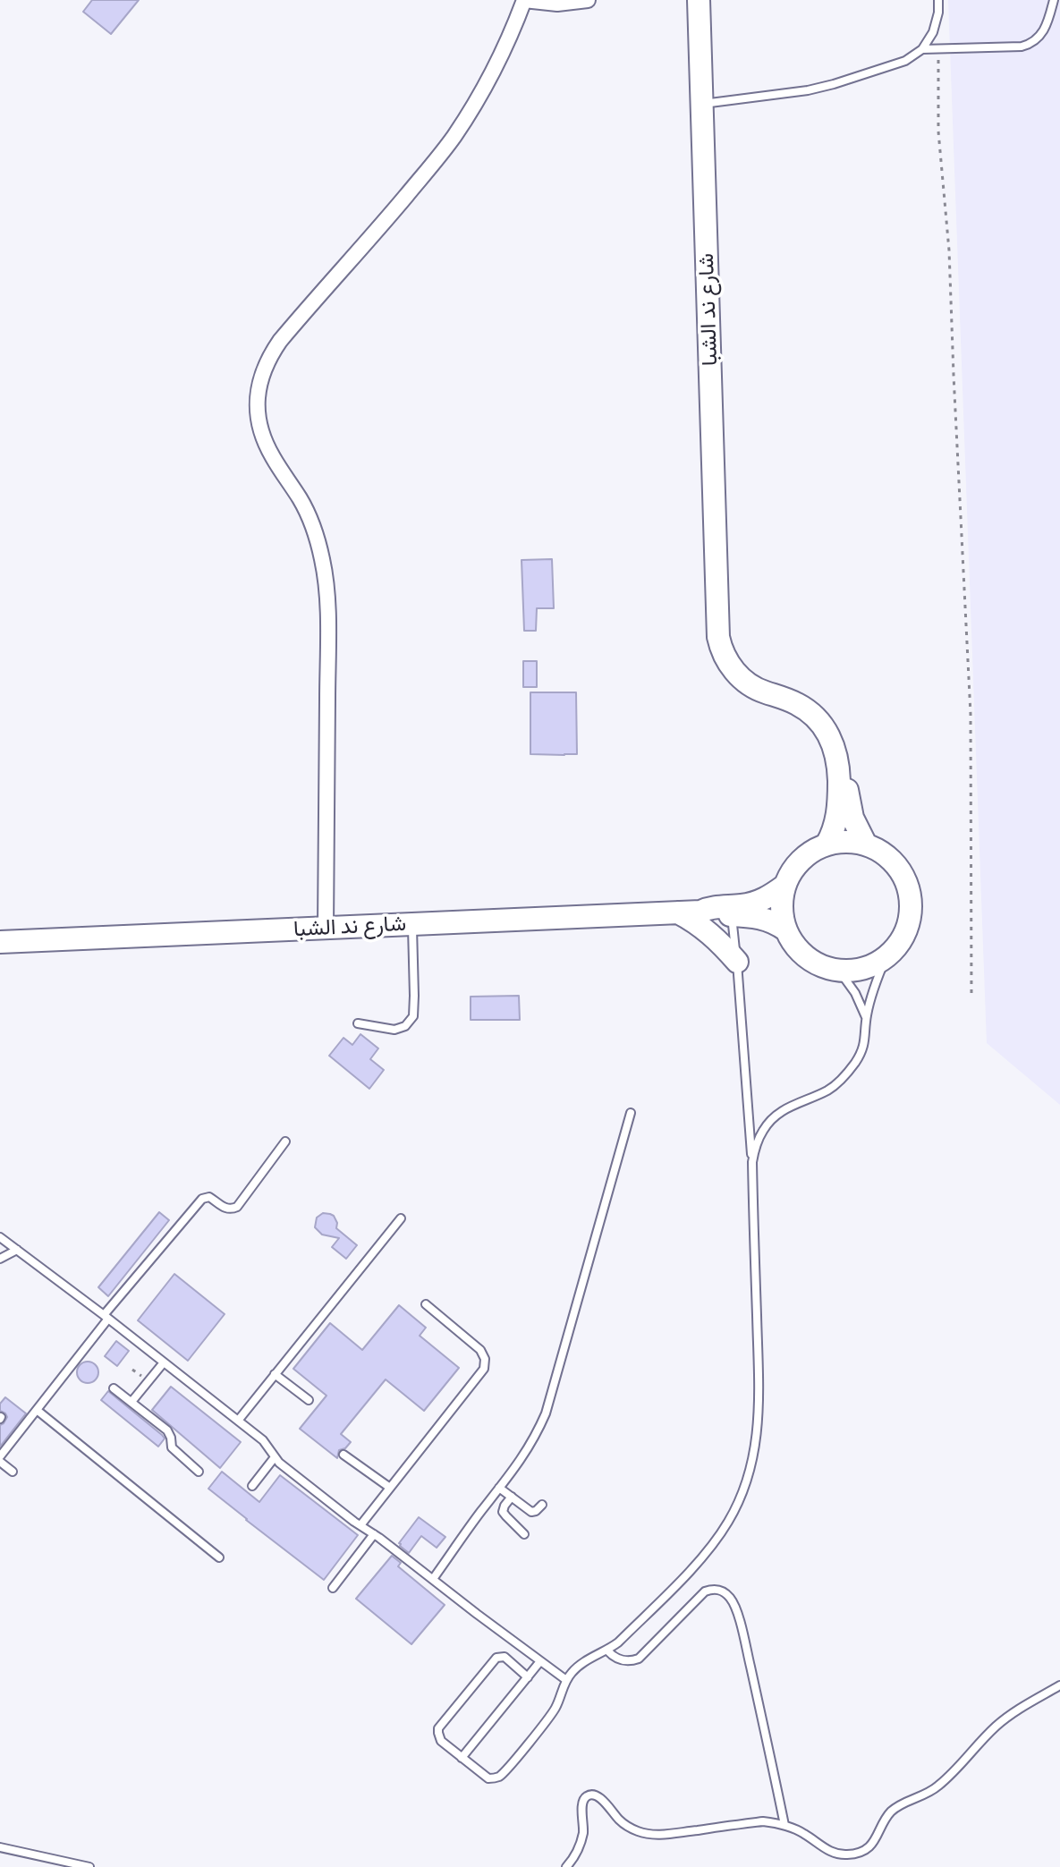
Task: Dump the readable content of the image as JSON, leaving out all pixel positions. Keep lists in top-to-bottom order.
{
  "streets": {
    "main road": ["شارع ند الشبا"]
  }
}
